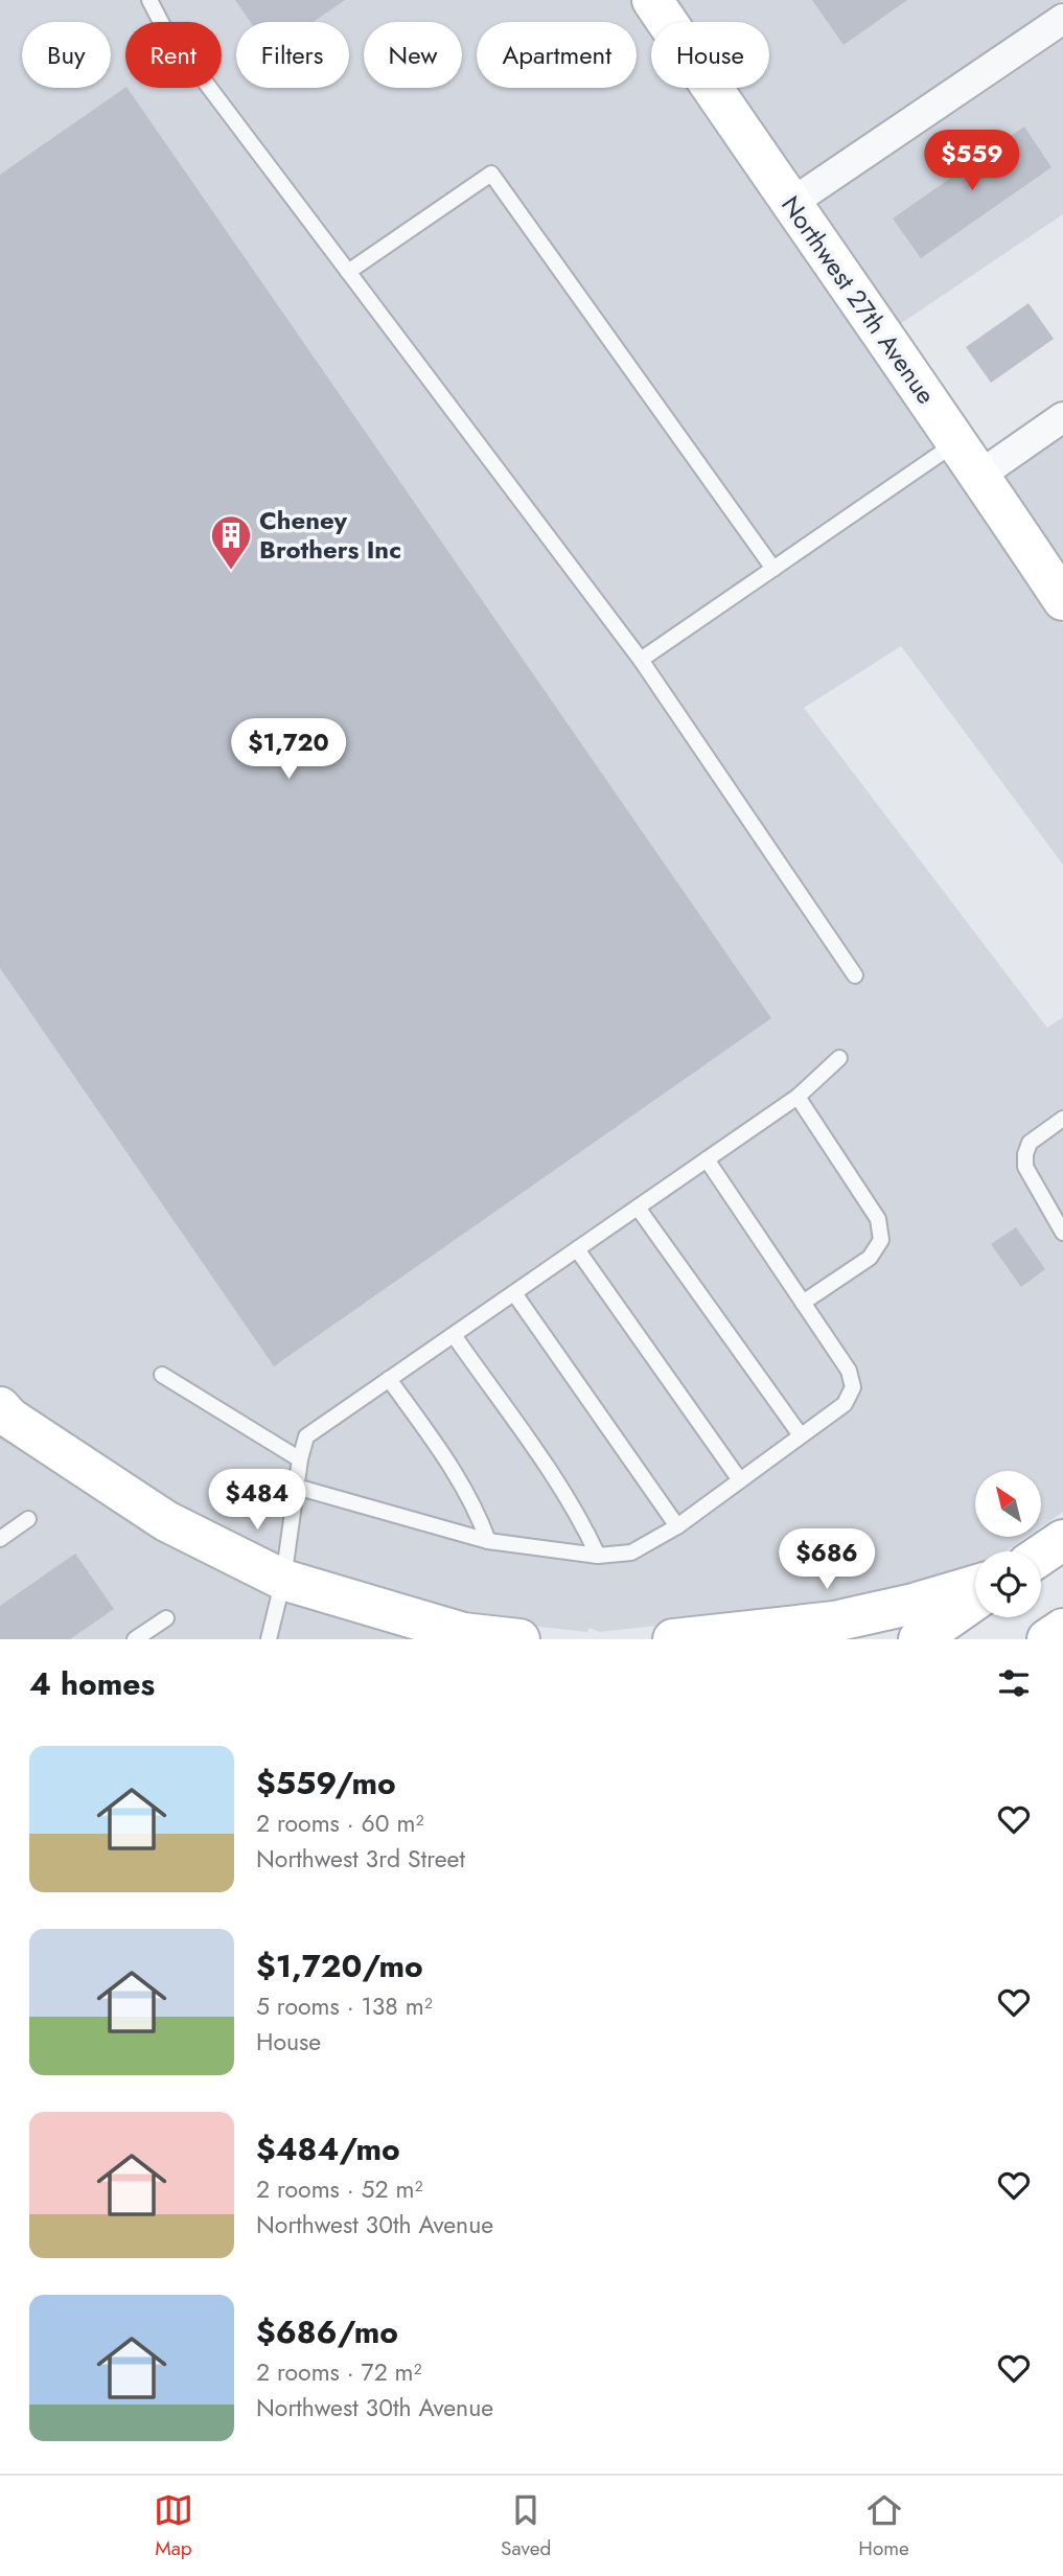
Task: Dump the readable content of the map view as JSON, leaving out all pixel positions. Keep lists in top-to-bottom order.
{
  "streets": {
    "street": ["Northwest 27th Avenue"]
  },
  "places": {
    "building": ["Cheney Brothers Inc"]
  },
  "north": "top left",
  "page": {
    "chip": [
      "Buy",
      "Rent",
      "Filters",
      "New",
      "Apartment",
      "House"
    ],
    "price": [
      "$559",
      "$1,720",
      "$484",
      "$686"
    ],
    "heading": "4 homes",
    "list": [
      {
        "name": "$559/mo",
        "note": "2 rooms · 60 m² · Northwest 3rd Street"
      },
      {
        "name": "$1,720/mo",
        "note": "5 rooms · 138 m² · House"
      },
      {
        "name": "$484/mo",
        "note": "2 rooms · 52 m² · Northwest 30th Avenue"
      },
      {
        "name": "$686/mo",
        "note": "2 rooms · 72 m² · Northwest 30th Avenue"
      }
    ],
    "tabs": ["Map", "Saved", "Home"]
  }
}
